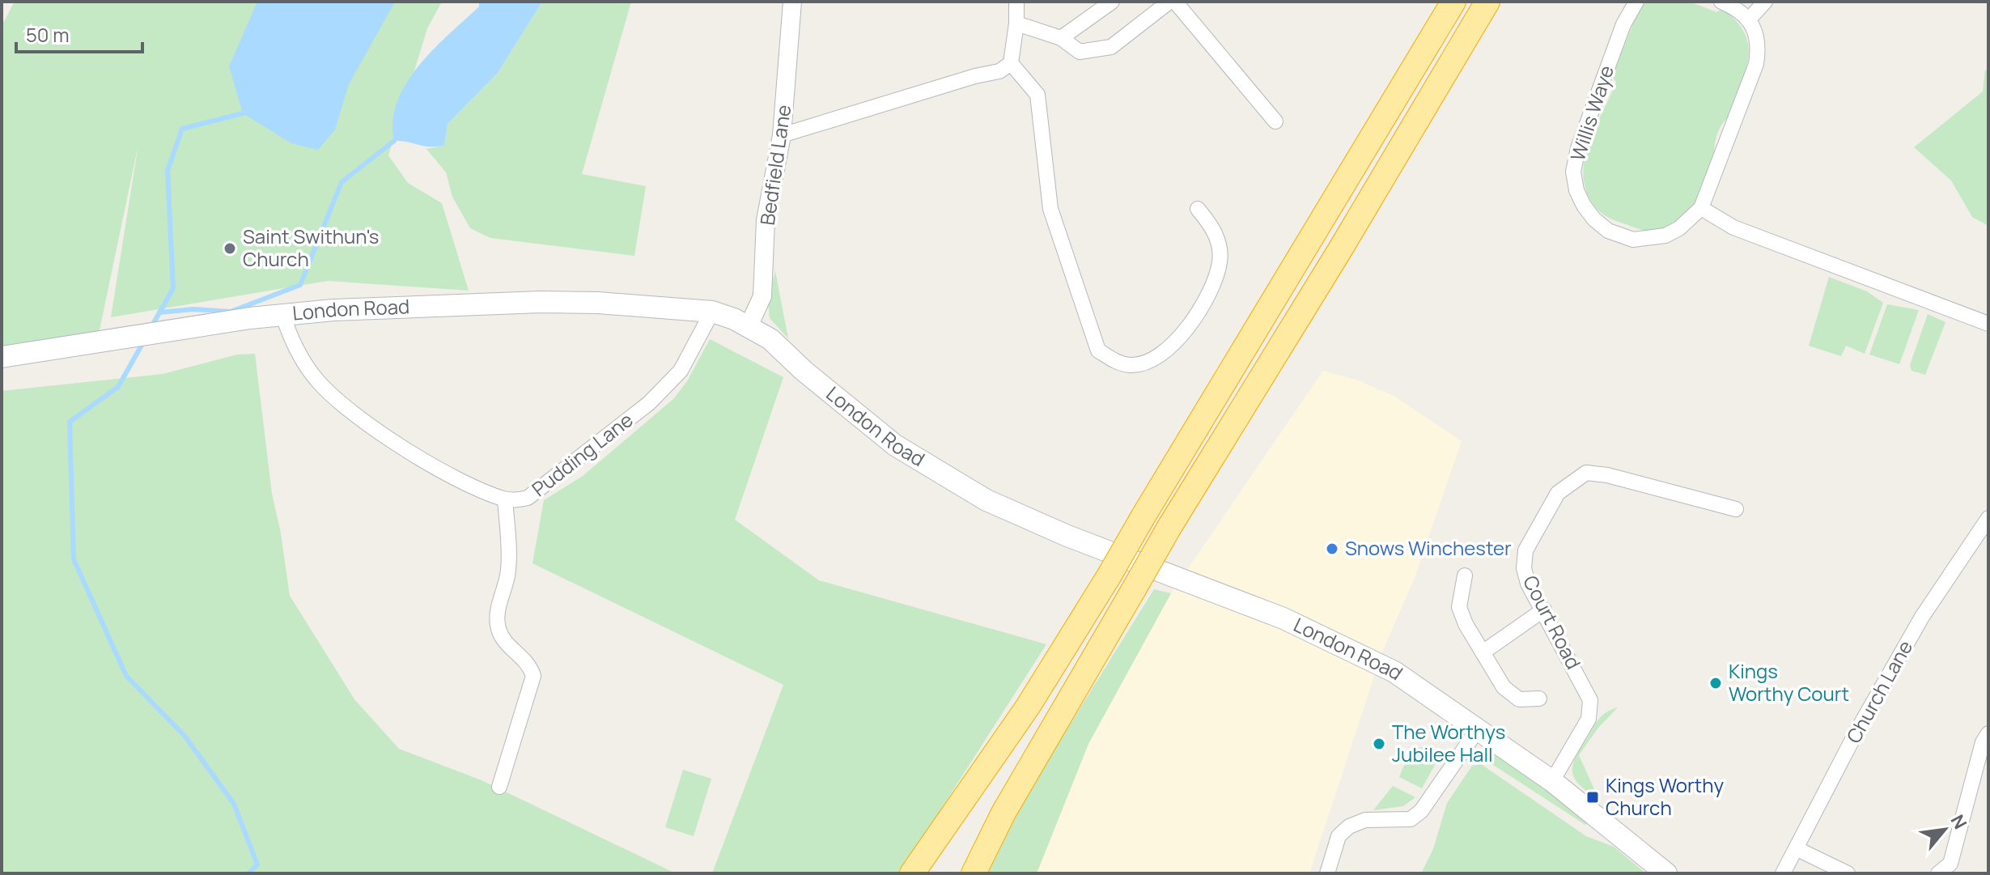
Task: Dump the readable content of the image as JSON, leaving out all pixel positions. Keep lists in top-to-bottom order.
{
  "streets": {
    "main road": ["London Road"],
    "street": [
      "Willis Waye",
      "Bedfield Lane",
      "Pudding Lane",
      "Court Road",
      "Church Lane"
    ]
  },
  "crossings": [
    ["Bedfield Lane", "London Road"],
    ["London Road", "Pudding Lane"],
    ["London Road", "Court Road"]
  ],
  "places": {
    "other": [
      "Saint Swithun's Church",
      "Snows Winchester",
      "Kings Worthy Court",
      "The Worthys Jubilee Hall"
    ],
    "transit": ["Kings Worthy Church"]
  },
  "scale_bar": "50 m",
  "north": "top right"
}
